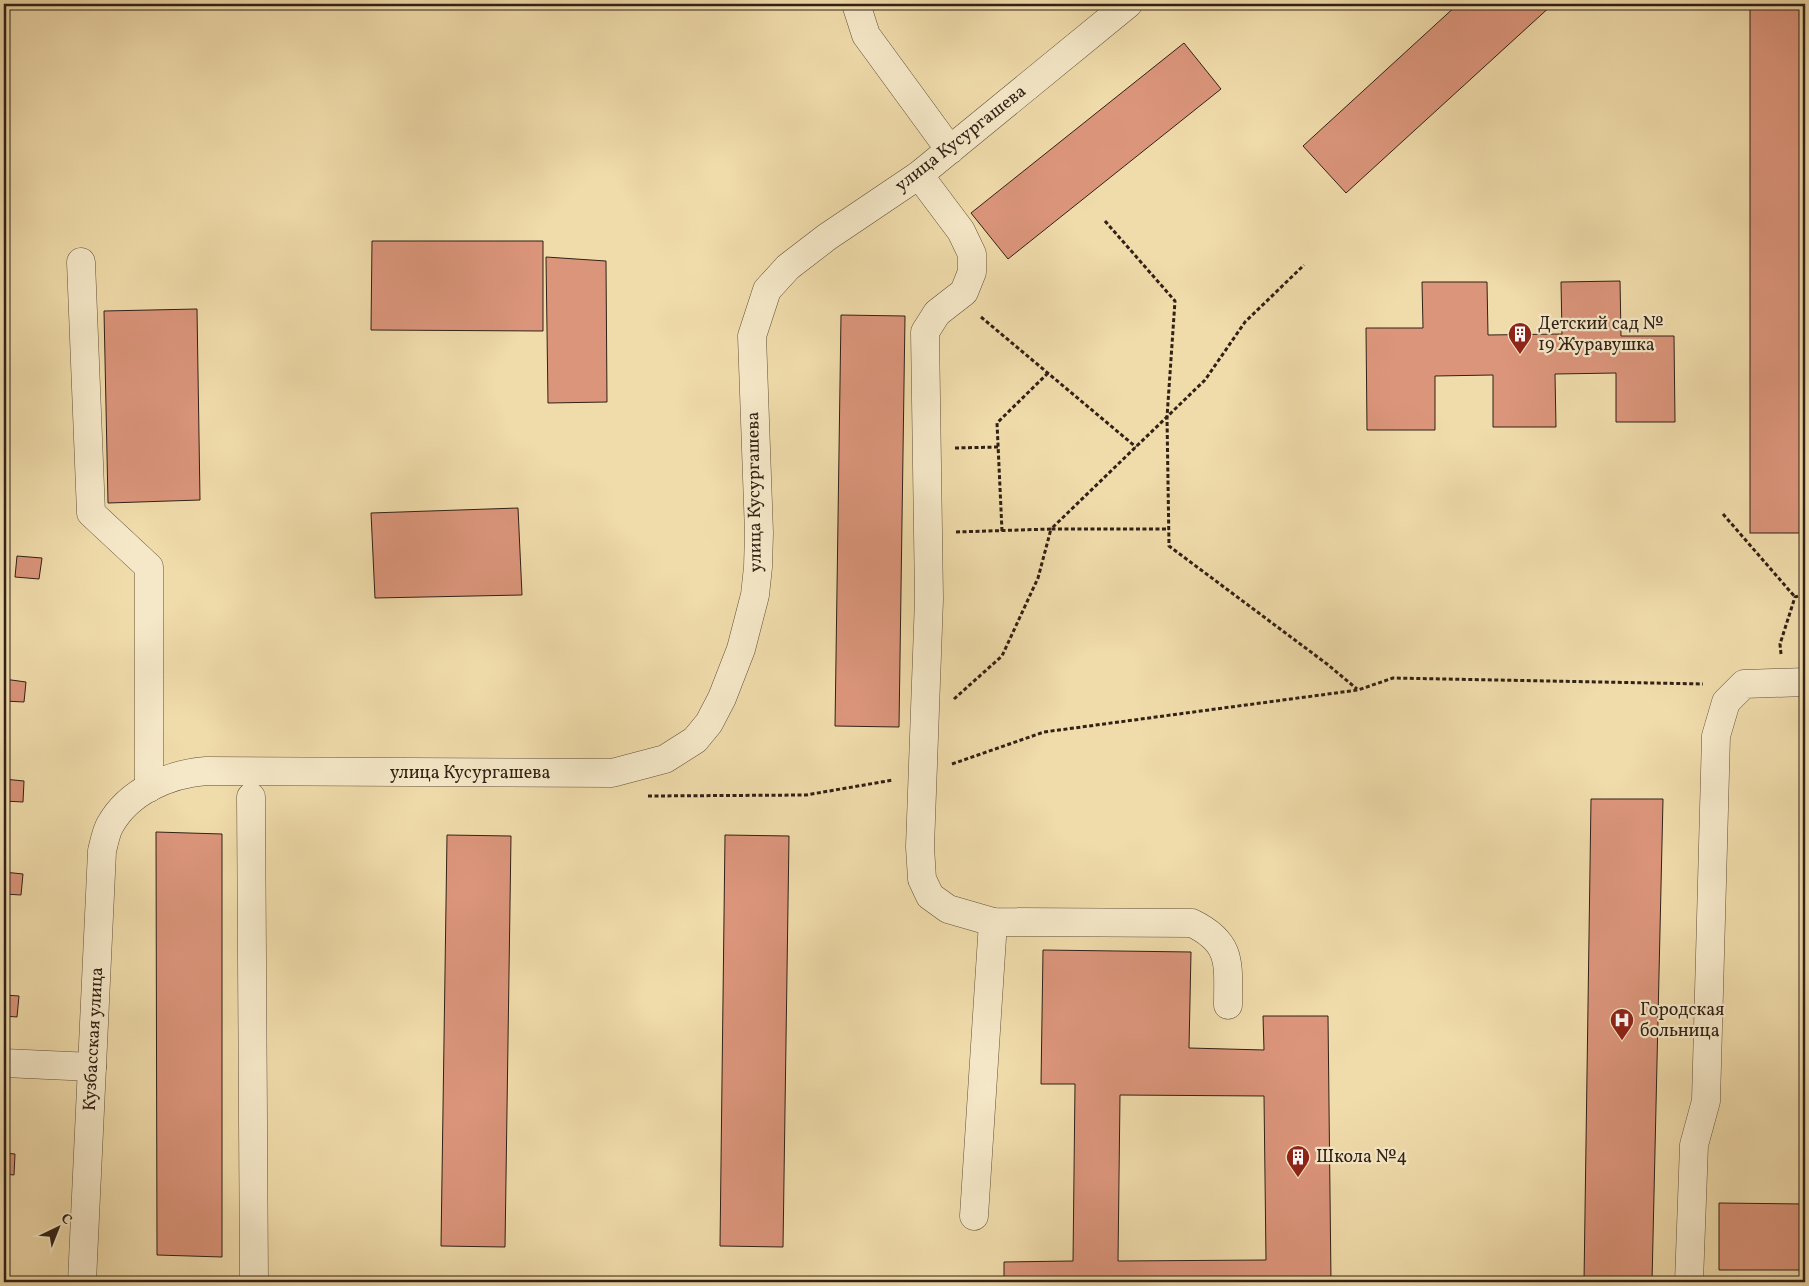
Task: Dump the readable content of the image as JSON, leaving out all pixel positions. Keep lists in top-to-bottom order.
{
  "streets": {
    "street": ["улица Кусургашева", "Кузбасская улица"]
  },
  "crossings": [
    ["улица Кусургашева", "Кузбасская улица"]
  ],
  "places": {
    "building": ["Детский сад № 19 Журавушка", "Школа №4"],
    "hospital": ["Городская больница"]
  },
  "north": "top right"
}
